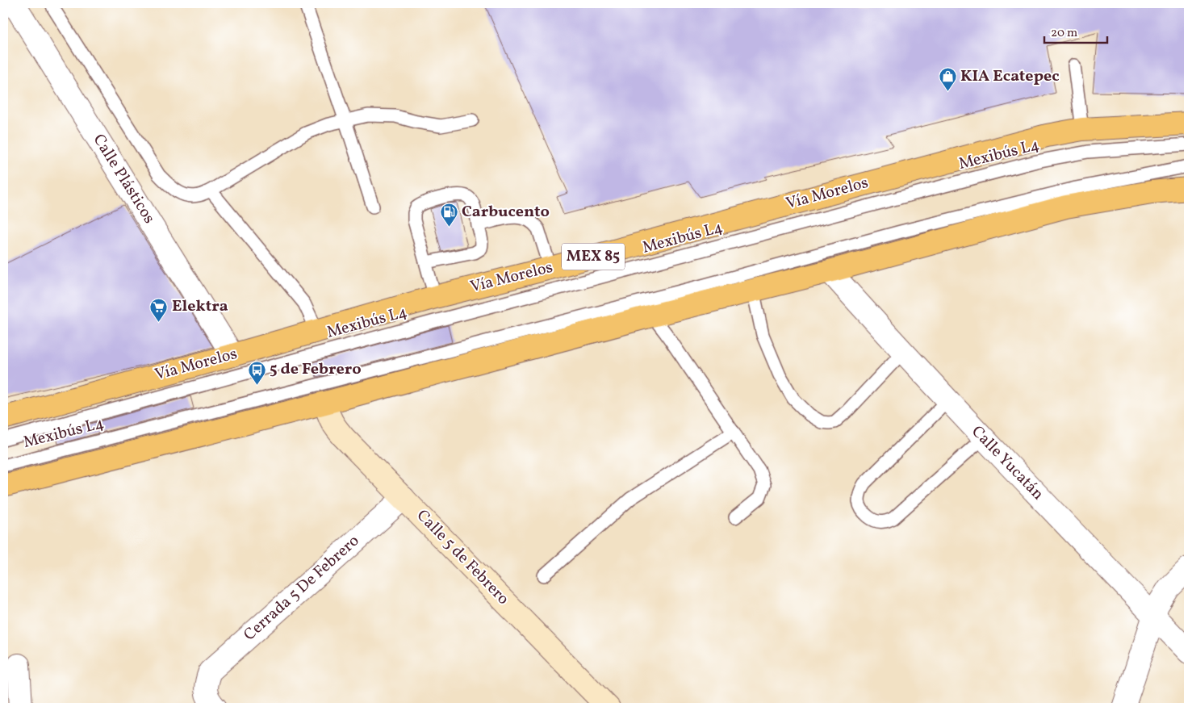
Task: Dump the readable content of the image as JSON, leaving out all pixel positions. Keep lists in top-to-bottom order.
{
  "streets": {
    "main road": ["Vía Morelos", "MEX 85"],
    "street": [
      "Calle Plásticos",
      "Calle Yucatán",
      "Calle 5 de Febrero",
      "Cerrada 5 De Febrero"
    ],
    "lane": ["Mexibús L4"]
  },
  "crossings": [
    ["Calle Plásticos", "Vía Morelos"],
    ["Calle 5 de Febrero", "Cerrada 5 De Febrero"]
  ],
  "places": {
    "shop": ["KIA Ecatepec"],
    "fuel station": ["Carbucento"],
    "supermarket": ["Elektra"],
    "bus stop": ["5 de Febrero"]
  },
  "scale_bar": "20 m"
}
